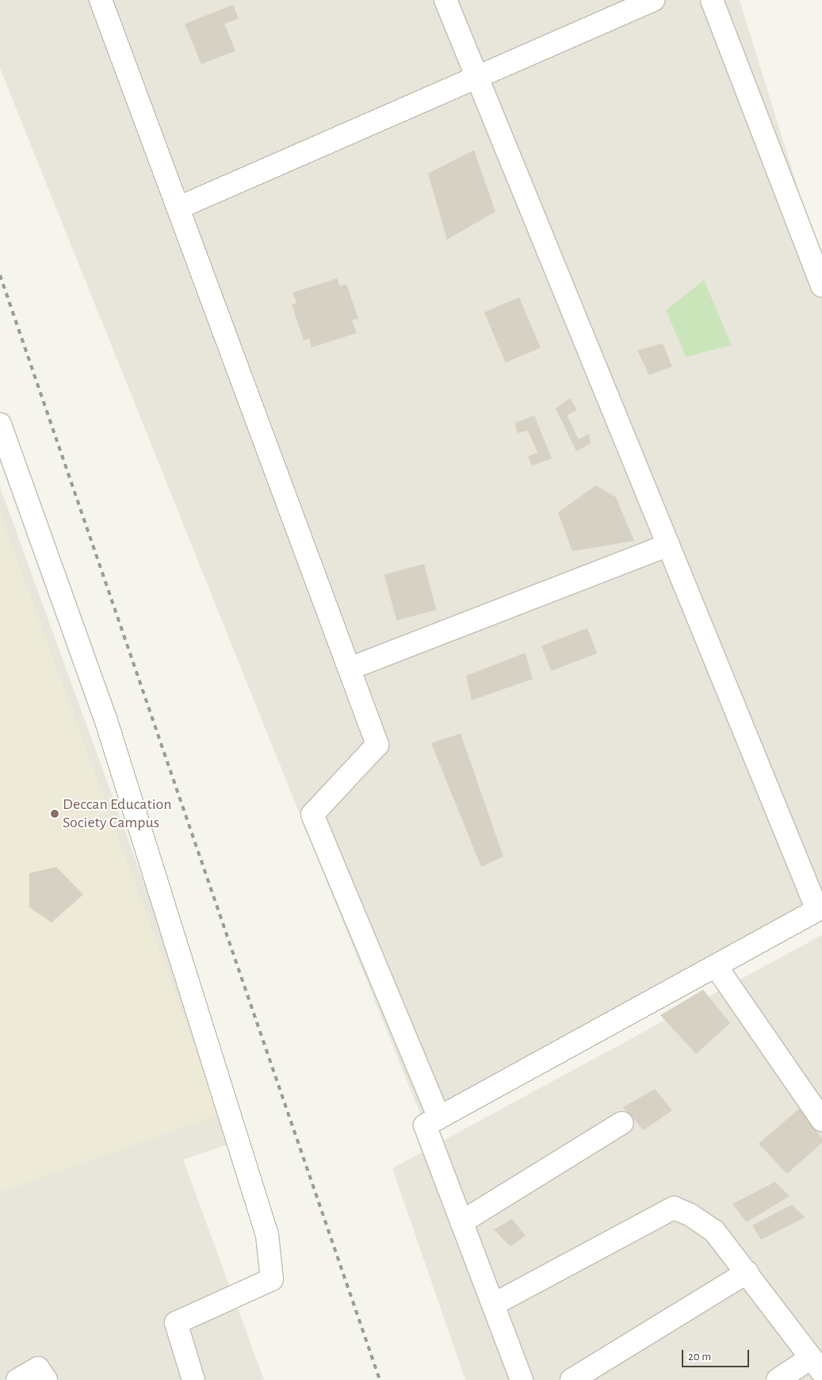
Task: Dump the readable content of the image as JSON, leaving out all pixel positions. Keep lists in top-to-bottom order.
{
  "places": ["Deccan Education Society Campus"],
  "scale_bar": "20 m"
}
